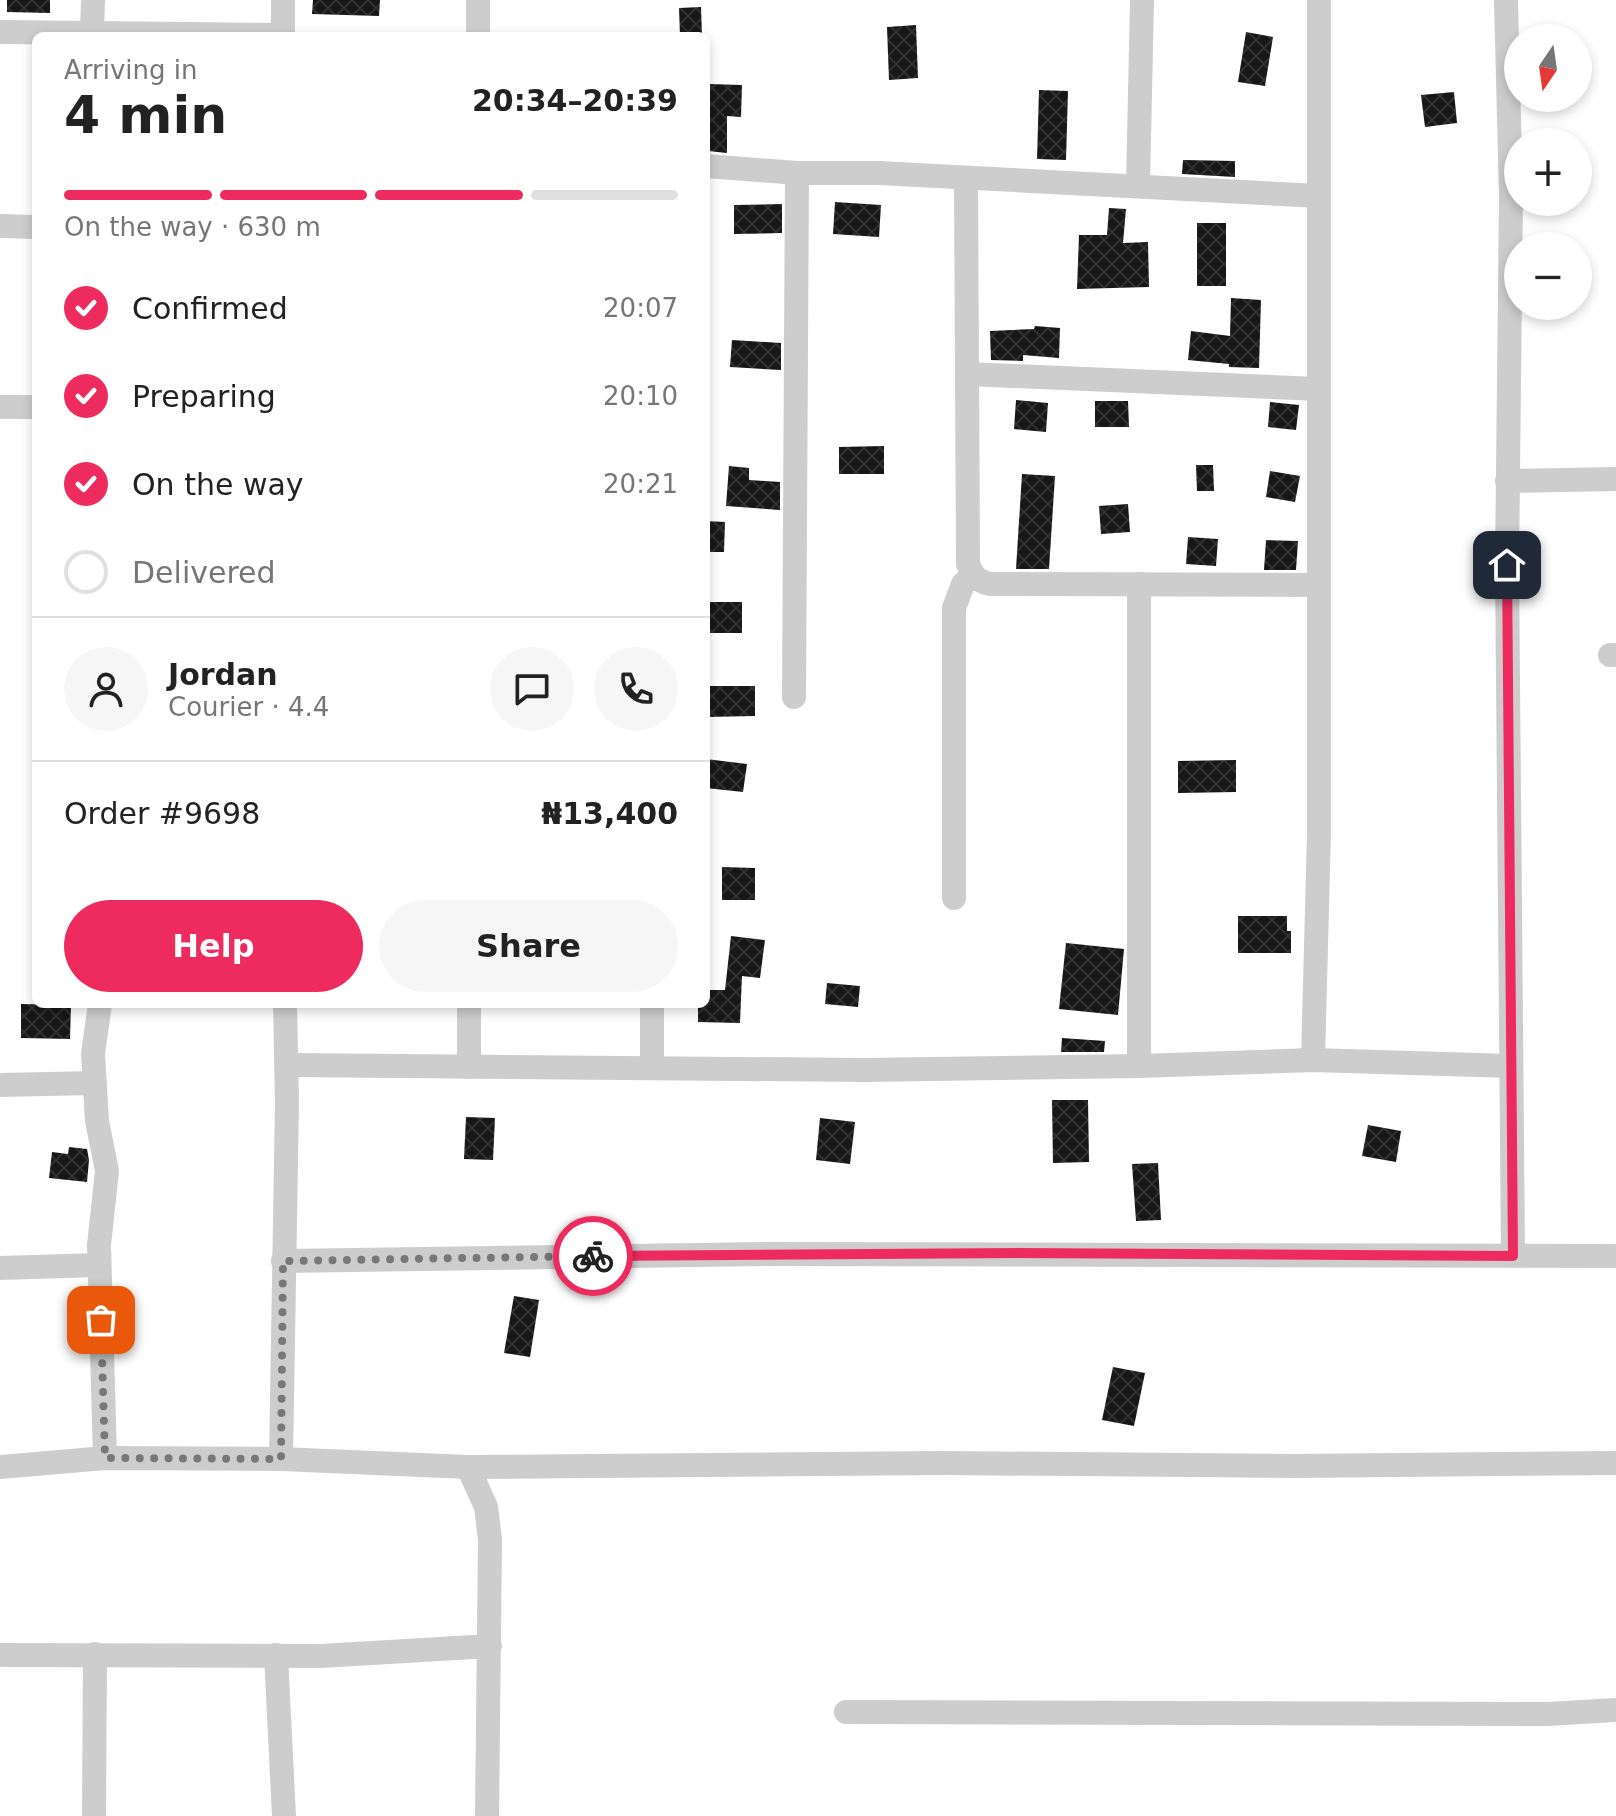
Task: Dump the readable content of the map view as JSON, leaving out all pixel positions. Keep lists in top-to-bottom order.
{
  "north": "bottom",
  "page": {
    "map_buttons": ["+", "−"],
    "heading": ["4 min", "Arriving in", "20:34–20:39"],
    "panel": [
      "Jordan",
      "Courier · 4.4",
      "Order #9698",
      "₦13,400"
    ],
    "bar": "On the way · 630 m",
    "list": [
      ["Confirmed", "20:07"],
      ["Preparing", "20:10"],
      ["On the way", "20:21"],
      "Delivered"
    ],
    "buttons": ["Help", "Share"]
  }
}
